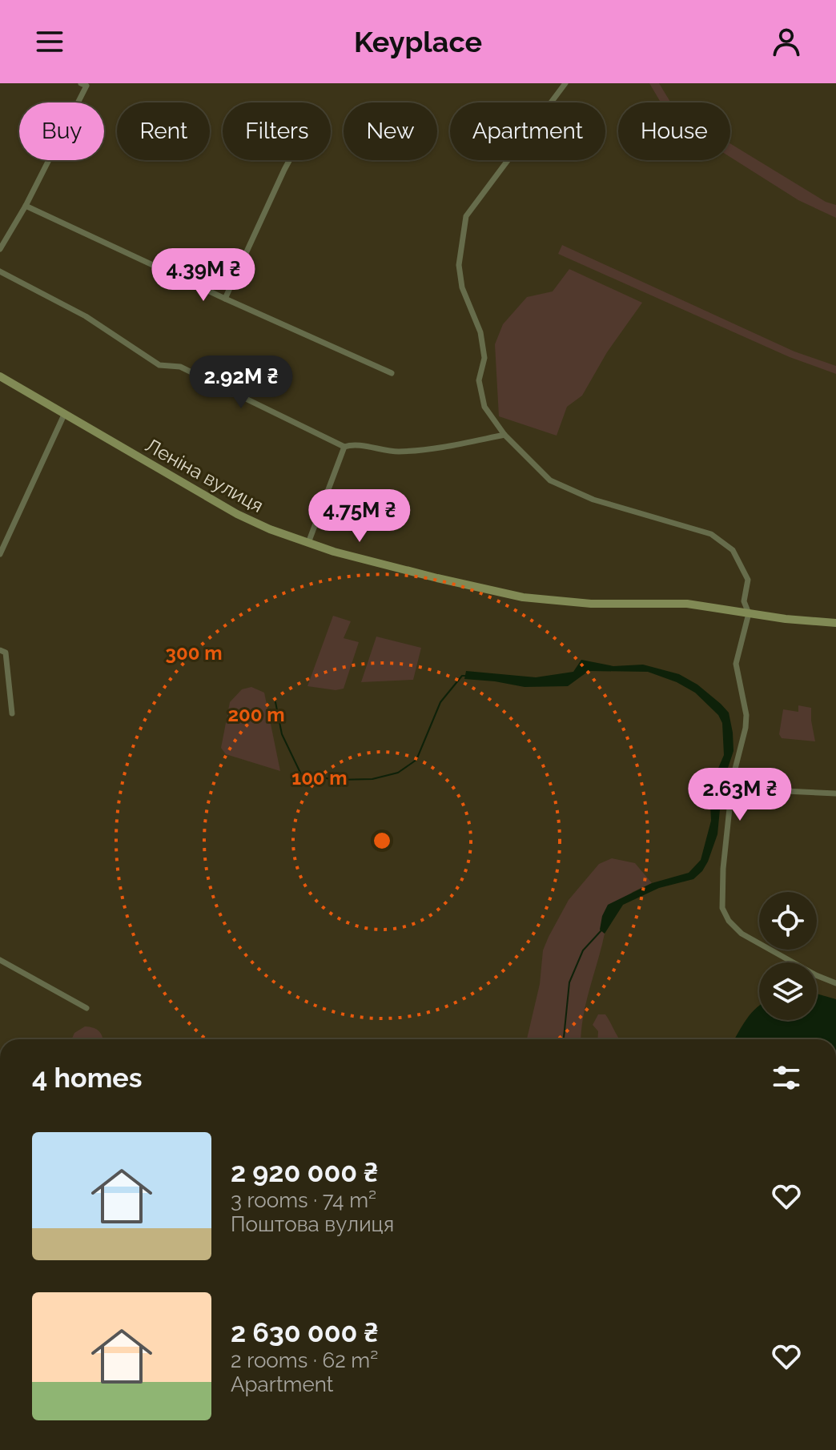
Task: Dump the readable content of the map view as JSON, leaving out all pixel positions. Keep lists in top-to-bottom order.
{
  "streets": {
    "street": ["Леніна вулиця"]
  },
  "page": {
    "header": "Keyplace",
    "chip": [
      "Buy",
      "Rent",
      "Filters",
      "New",
      "Apartment",
      "House"
    ],
    "price": [
      "4.39M ₴",
      "2.92M ₴",
      "4.75M ₴",
      "2.63M ₴"
    ],
    "heading": "4 homes",
    "list": [
      {
        "name": "2 920 000 ₴",
        "note": "3 rooms · 74 m² · Поштова вулиця"
      },
      {
        "name": "2 630 000 ₴",
        "note": "2 rooms · 62 m² · Apartment"
      }
    ]
  },
  "rings": ["300 m", "200 m", "100 m"]
}
